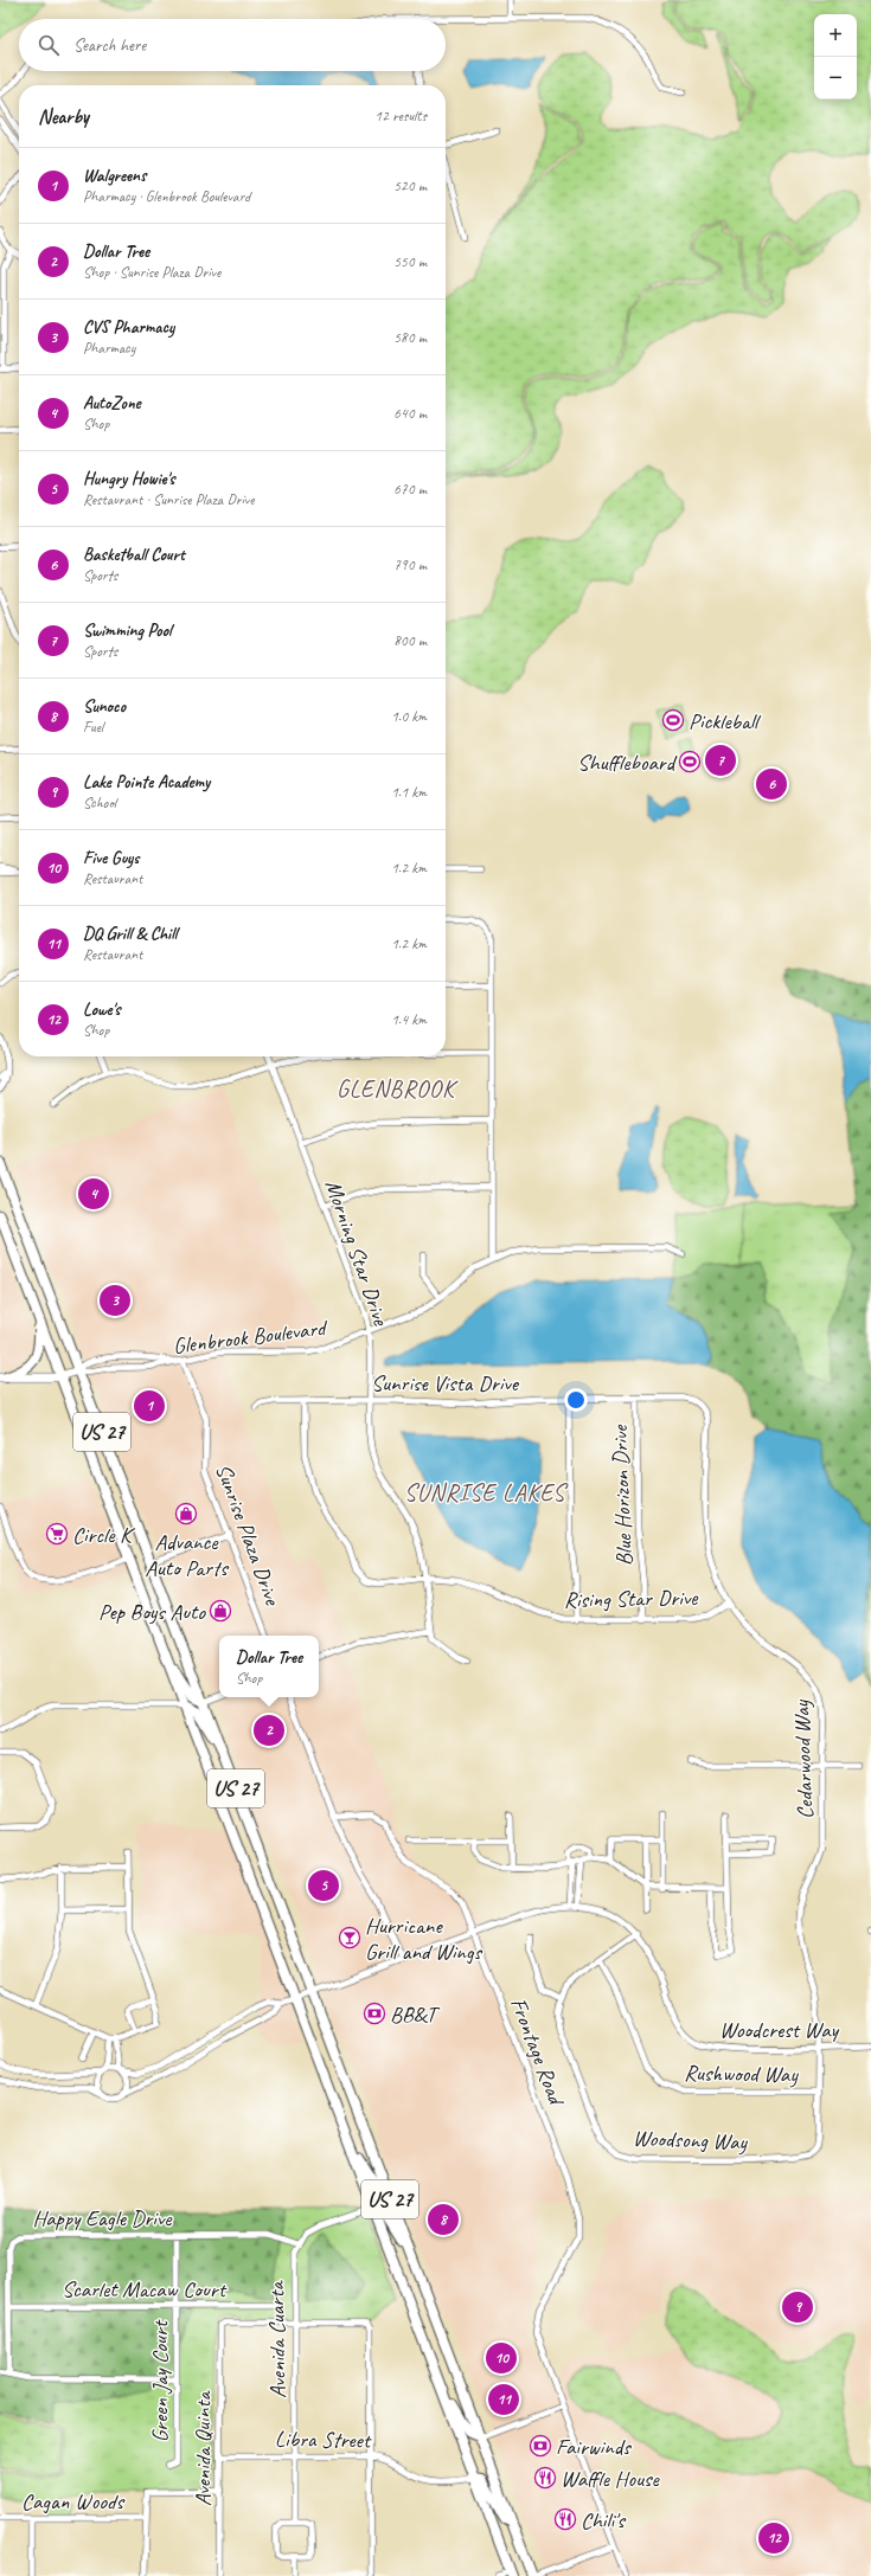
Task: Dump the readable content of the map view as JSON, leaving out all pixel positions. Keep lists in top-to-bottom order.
{
  "streets": {
    "highway": ["US 27"],
    "street": [
      "Morning Star Drive",
      "Glenbrook Boulevard",
      "Sunrise Vista Drive",
      "Blue Horizon Drive",
      "Sunrise Plaza Drive",
      "Rising Star Drive",
      "Cedarwood Way",
      "Woodcrest Way",
      "Frontage Road",
      "Rushwood Way",
      "Woodsong Way",
      "Happy Eagle Drive",
      "Scarlet Macaw Court",
      "Avenida Cuarta",
      "Green Jay Court",
      "Libra Street",
      "Avenida Quinta",
      "Cagan Woods"
    ]
  },
  "crossings": [
    ["Morning Star Drive", "Glenbrook Boulevard"],
    ["Morning Star Drive", "Sunrise Vista Drive"],
    ["Morning Star Drive", "Rising Star Drive"],
    ["Glenbrook Boulevard", "US 27"],
    ["Glenbrook Boulevard", "Sunrise Plaza Drive"],
    ["Sunrise Vista Drive", "Blue Horizon Drive"],
    ["Sunrise Vista Drive", "Rising Star Drive"],
    ["Sunrise Vista Drive", "Cedarwood Way"],
    ["US 27", "Woodcrest Way"],
    ["US 27", "Libra Street"],
    ["Blue Horizon Drive", "Rising Star Drive"],
    ["Blue Horizon Drive", "Cedarwood Way"],
    ["Rising Star Drive", "Cedarwood Way"],
    ["Cedarwood Way", "Woodcrest Way"],
    ["Cedarwood Way", "Woodsong Way"],
    ["Woodcrest Way", "Frontage Road"],
    ["Woodcrest Way", "Woodsong Way"],
    ["Rushwood Way", "Woodsong Way"],
    ["Happy Eagle Drive", "Scarlet Macaw Court"],
    ["Happy Eagle Drive", "Avenida Cuarta"],
    ["Happy Eagle Drive", "Green Jay Court"],
    ["Scarlet Macaw Court", "Green Jay Court"],
    ["Avenida Cuarta", "Libra Street"],
    ["Avenida Cuarta", "Avenida Quinta"],
    ["Libra Street", "Avenida Quinta"]
  ],
  "districts": ["GLENBROOK", "SUNRISE LAKES"],
  "places": {
    "sports": ["Pickleball", "Shuffleboard"],
    "shop": ["Advance Auto Parts", "Pep Boys Auto"],
    "supermarket": ["Circle K"],
    "bar": ["Hurricane Grill and Wings"],
    "bank": ["BB&T", "Fairwinds"],
    "restaurant": ["Waffle House", "Chili's"]
  },
  "page": {
    "map_buttons": ["+", "−"],
    "search": "Search here",
    "heading": ["Nearby", "12 results"],
    "list": [
      {
        "mark": "1",
        "name": "Walgreens",
        "note": "Pharmacy · Glenbrook Boulevard",
        "value": "520 m"
      },
      {
        "mark": "2",
        "name": "Dollar Tree",
        "note": "Shop · Sunrise Plaza Drive",
        "value": "550 m"
      },
      {
        "mark": "3",
        "name": "CVS Pharmacy",
        "note": "Pharmacy",
        "value": "580 m"
      },
      {
        "mark": "4",
        "name": "AutoZone",
        "note": "Shop",
        "value": "640 m"
      },
      {
        "mark": "5",
        "name": "Hungry Howie's",
        "note": "Restaurant · Sunrise Plaza Drive",
        "value": "670 m"
      },
      {
        "mark": "6",
        "name": "Basketball Court",
        "note": "Sports",
        "value": "790 m"
      },
      {
        "mark": "7",
        "name": "Swimming Pool",
        "note": "Sports",
        "value": "800 m"
      },
      {
        "mark": "8",
        "name": "Sunoco",
        "note": "Fuel",
        "value": "1.0 km"
      },
      {
        "mark": "9",
        "name": "Lake Pointe Academy",
        "note": "School",
        "value": "1.1 km"
      },
      {
        "mark": "10",
        "name": "Five Guys",
        "note": "Restaurant",
        "value": "1.2 km"
      },
      {
        "mark": "11",
        "name": "DQ Grill & Chill",
        "note": "Restaurant",
        "value": "1.2 km"
      },
      {
        "mark": "12",
        "name": "Lowe's",
        "note": "Shop",
        "value": "1.4 km"
      }
    ],
    "pins": [
      "7",
      "6",
      "4",
      "3",
      "1",
      "2",
      "5",
      "8",
      "9",
      "10",
      "11",
      "12"
    ],
    "popup": ["Dollar Tree", "Shop"]
  }
}
